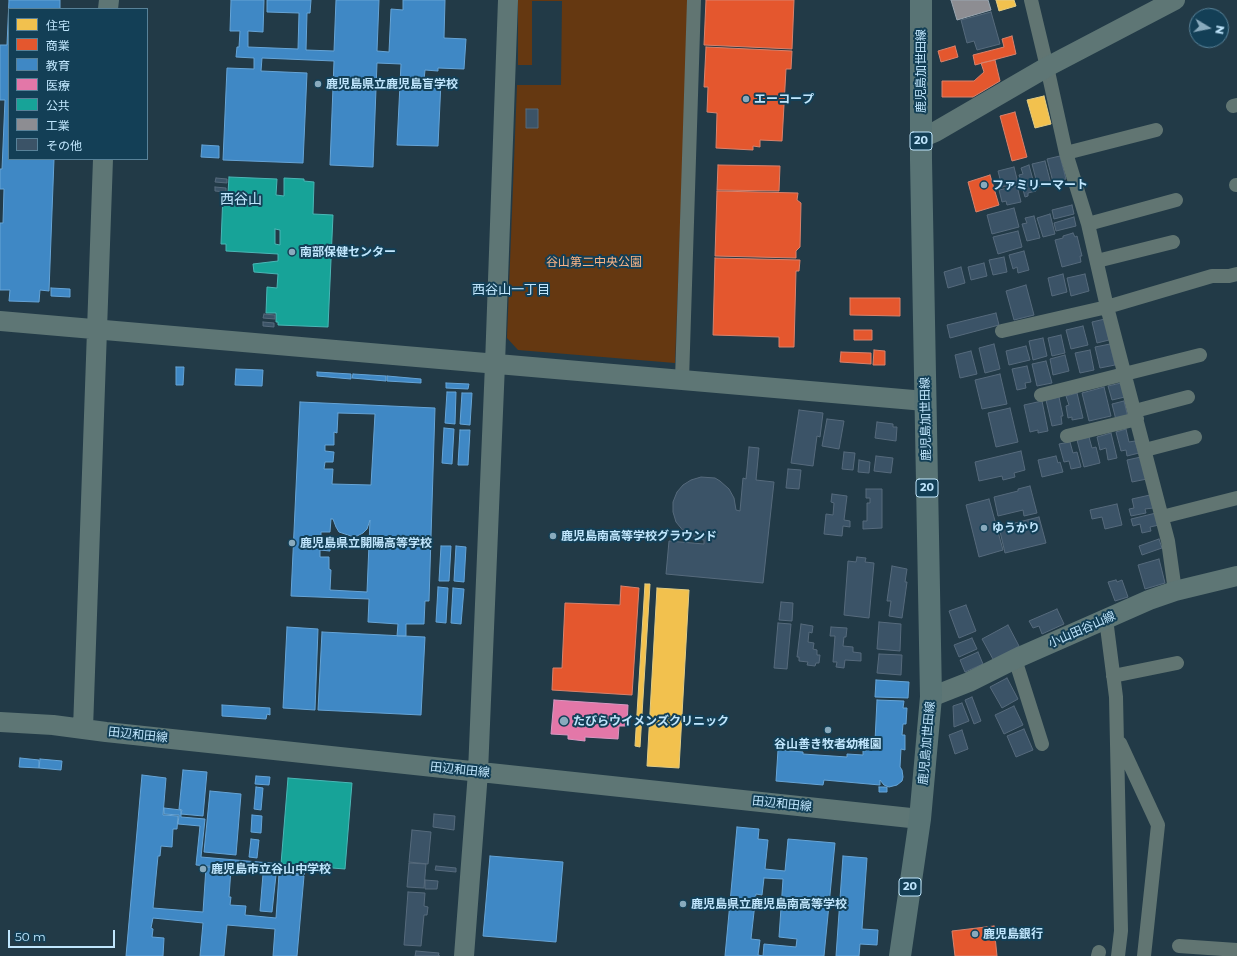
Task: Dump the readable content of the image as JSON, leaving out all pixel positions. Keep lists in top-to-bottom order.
{
  "streets": {
    "main road": ["鹿児島加世田線", "20"],
    "street": ["小山田谷山線", "田辺和田線"]
  },
  "crossings": [
    ["鹿児島加世田線", "小山田谷山線"],
    ["鹿児島加世田線", "田辺和田線"]
  ],
  "districts": ["西谷山", "西谷山一丁目"],
  "parks": ["谷山第二中央公園"],
  "places": [
    "鹿児島県立鹿児島盲学校",
    "エーコープ",
    "ファミリーマート",
    "南部保健センター",
    "ゆうかり",
    "鹿児島南高等学校グラウンド",
    "鹿児島県立開陽高等学校",
    "たびらウイメンズクリニック",
    "谷山善き牧者幼稚園",
    "鹿児島市立谷山中学校",
    "鹿児島県立鹿児島南高等学校",
    "鹿児島銀行"
  ],
  "legend": [
    "住宅",
    "商業",
    "教育",
    "医療",
    "公共",
    "工業",
    "その他"
  ],
  "scale_bar": "50 m",
  "north": "right"
}
